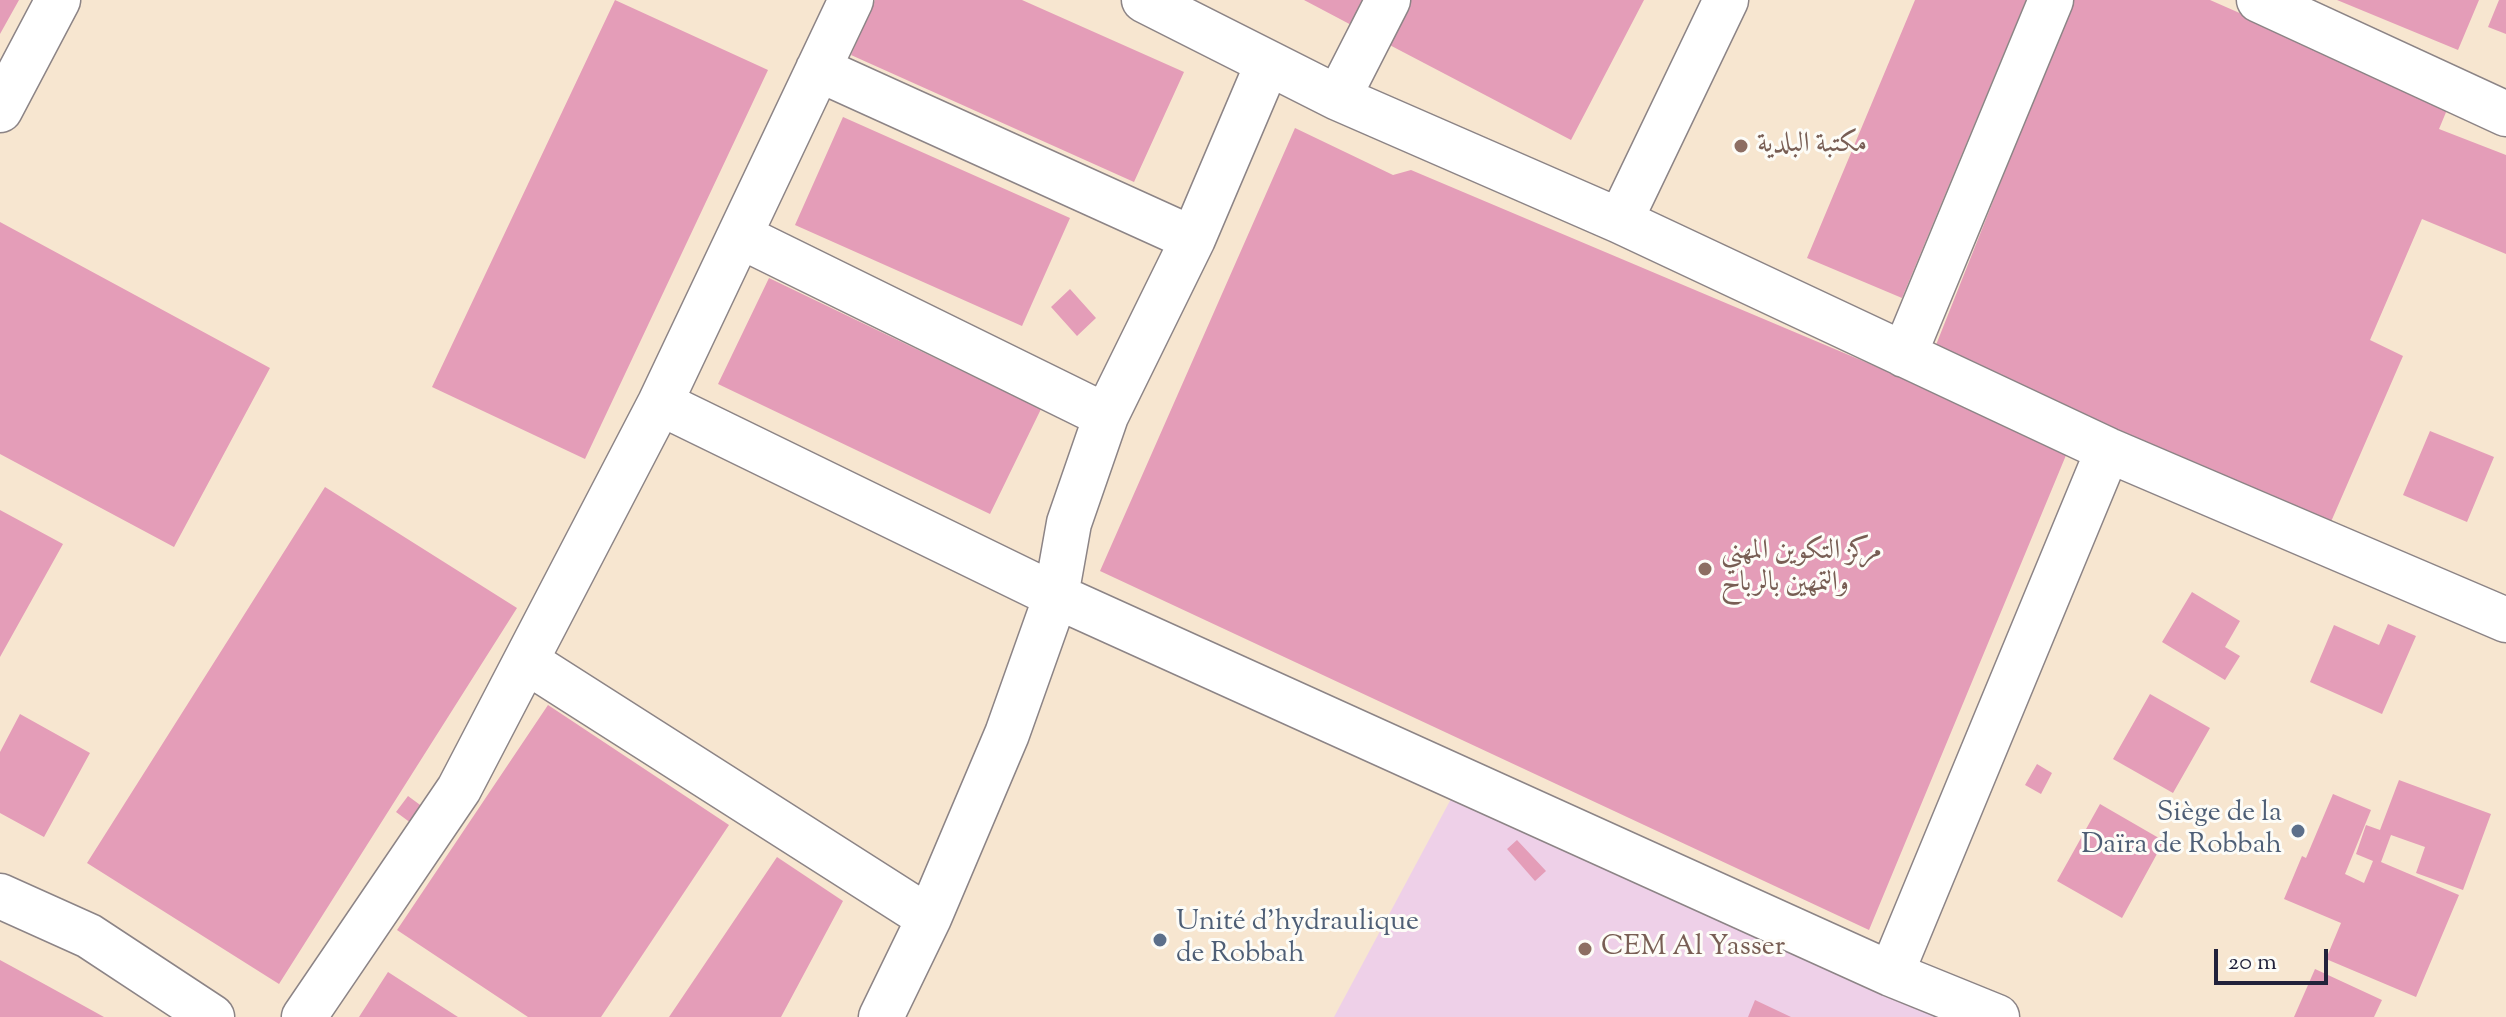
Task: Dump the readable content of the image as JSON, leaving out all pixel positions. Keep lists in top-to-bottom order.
{
  "places": [
    "مكتبة البلدية",
    "مركز التكوين المهني والتمهين بالرباح",
    "Siège de la Daïra de Robbah",
    "Unité d'hydraulique de Robbah",
    "CEM Al Yasser"
  ],
  "scale_bar": "20 m"
}
